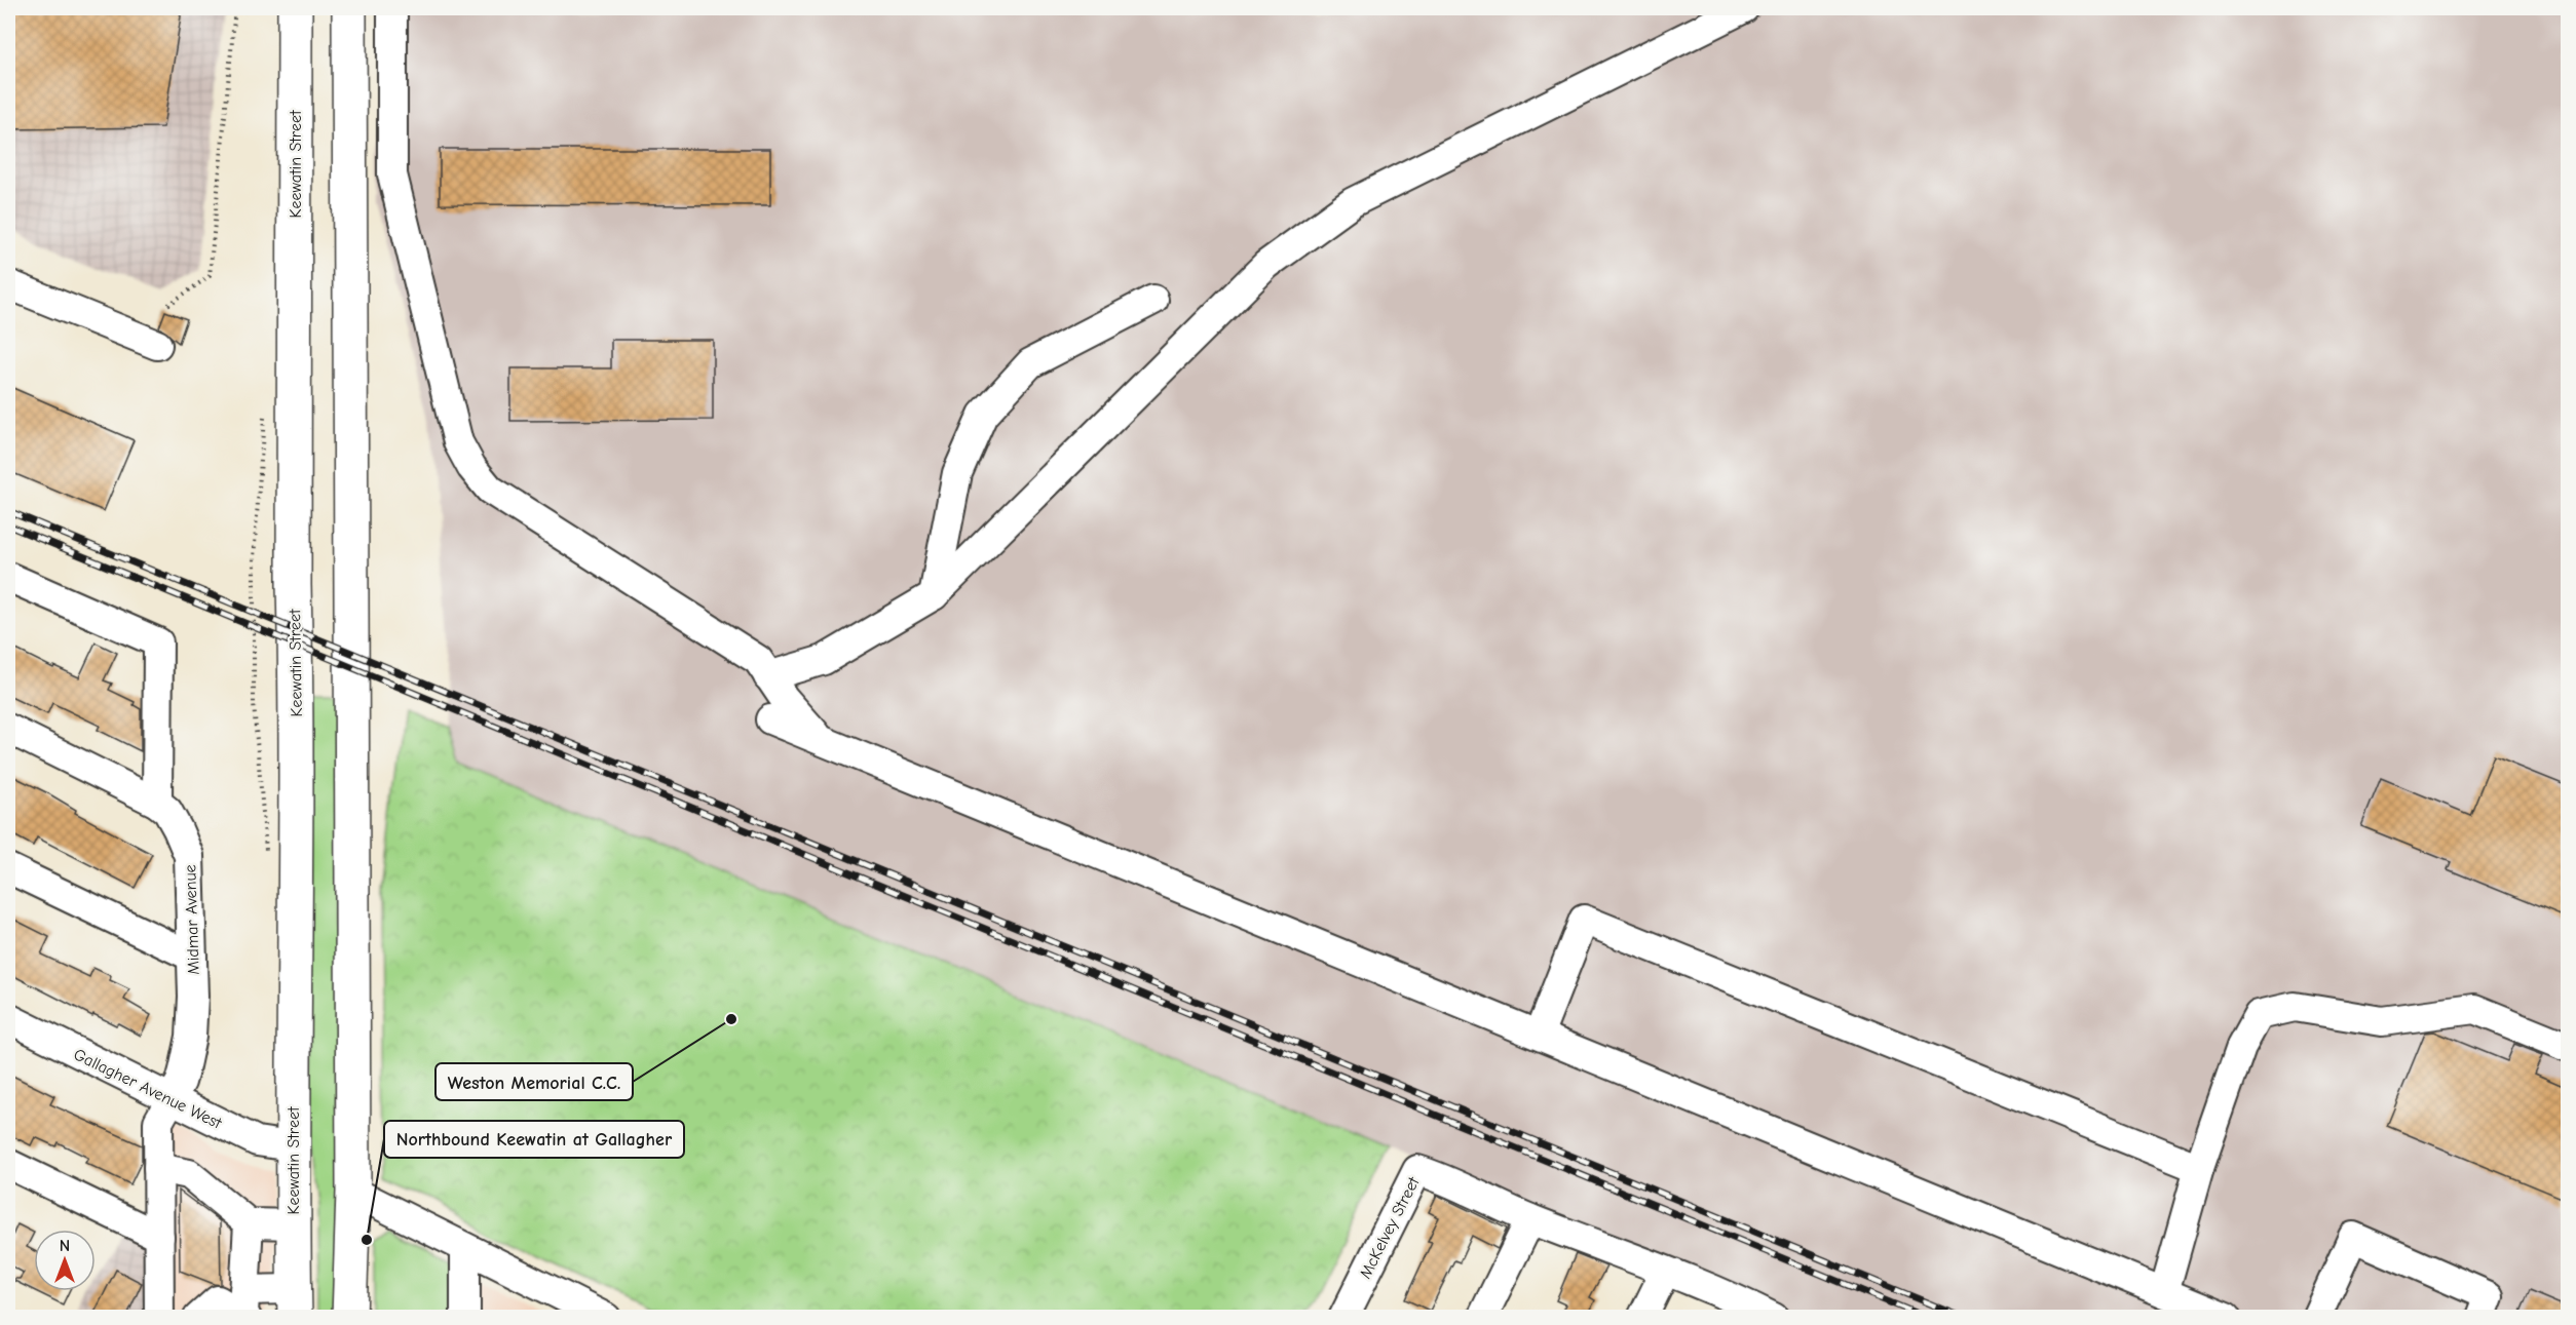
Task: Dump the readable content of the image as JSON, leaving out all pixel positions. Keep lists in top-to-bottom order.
{
  "streets": {
    "main road": ["Keewatin Street"],
    "street": ["Midmar Avenue", "Gallagher Avenue West", "McKelvey Street"]
  },
  "crossings": [
    ["Keewatin Street", "Gallagher Avenue West"],
    ["Midmar Avenue", "Gallagher Avenue West"]
  ],
  "places": ["Weston Memorial C.C.", "Northbound Keewatin at Gallagher"],
  "north": "top"
}
